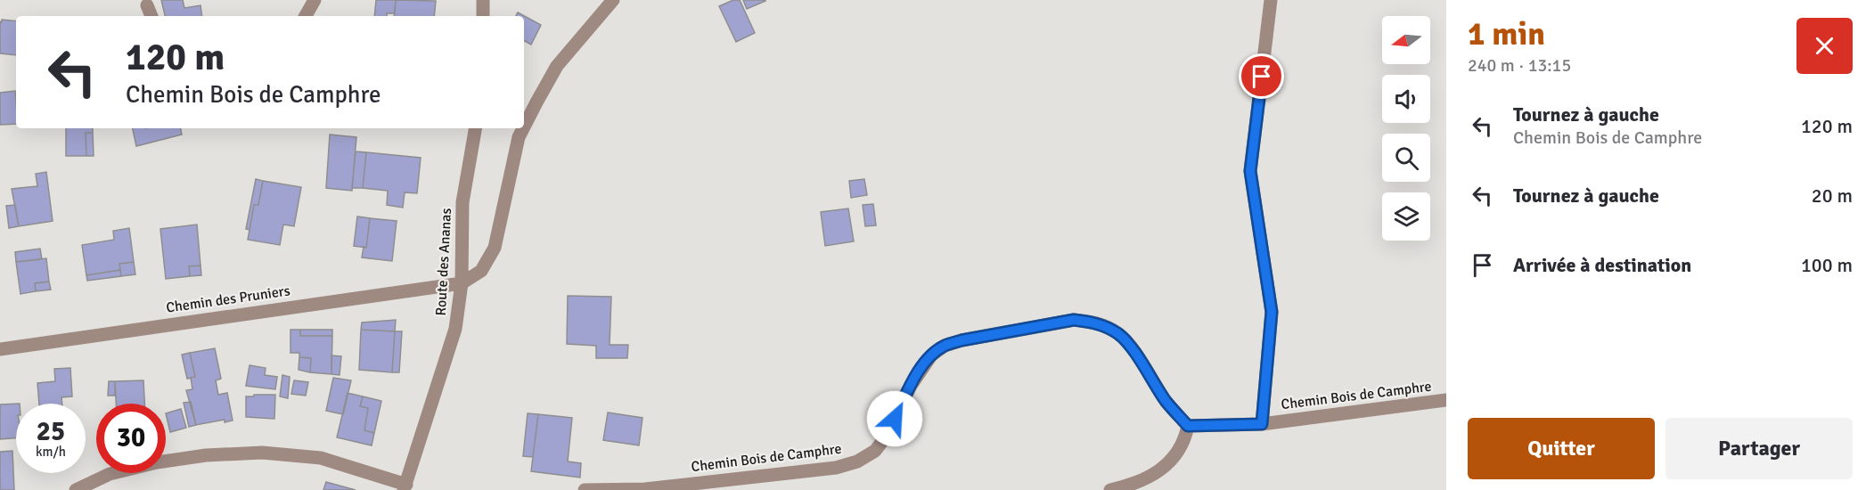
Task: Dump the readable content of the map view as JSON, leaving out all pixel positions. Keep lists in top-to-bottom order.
{
  "streets": {
    "street": ["Route des Ananas", "Chemin des Pruniers", "Chemin Bois de Camphre"]
  },
  "crossings": [
    ["Route des Ananas", "Chemin des Pruniers"]
  ],
  "north": "left",
  "page": {
    "heading": ["1 min", "240 m · 13:15"],
    "turn": ["120 m", "Chemin Bois de Camphre"],
    "list": [
      {
        "name": "Tournez à gauche",
        "note": "Chemin Bois de Camphre",
        "value": "120 m"
      },
      {
        "name": "Tournez à gauche",
        "value": "20 m"
      },
      {
        "name": "Arrivée à destination",
        "value": "100 m"
      }
    ],
    "speed": "25 km/h",
    "limit": "30",
    "buttons": ["Quitter", "Partager"]
  }
}
